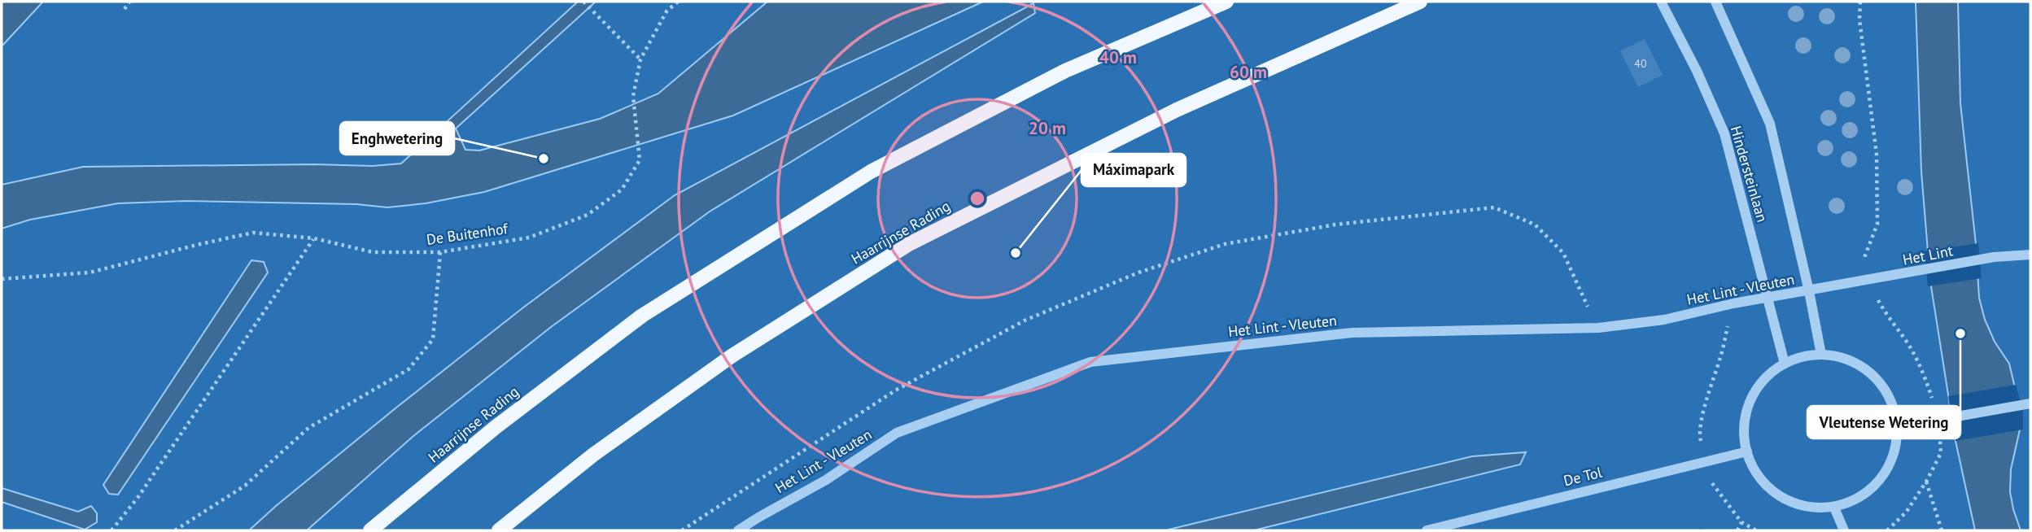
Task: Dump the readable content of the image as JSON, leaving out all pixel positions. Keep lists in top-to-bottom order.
{
  "streets": {
    "main road": ["Haarrijnse Rading"],
    "street": [
      "Hindersteinlaan",
      "Het Lint",
      "Het Lint - Vleuten",
      "De Tol"
    ],
    "path": ["De Buitenhof"]
  },
  "crossings": [
    ["Hindersteinlaan", "Het Lint - Vleuten"],
    ["Hindersteinlaan", "De Tol"],
    ["Het Lint", "Het Lint - Vleuten"]
  ],
  "places": ["Enghwetering", "Máximapark", "Vleutense Wetering"],
  "house_numbers": ["40"],
  "rings": ["40 m", "60 m", "20 m"]
}
